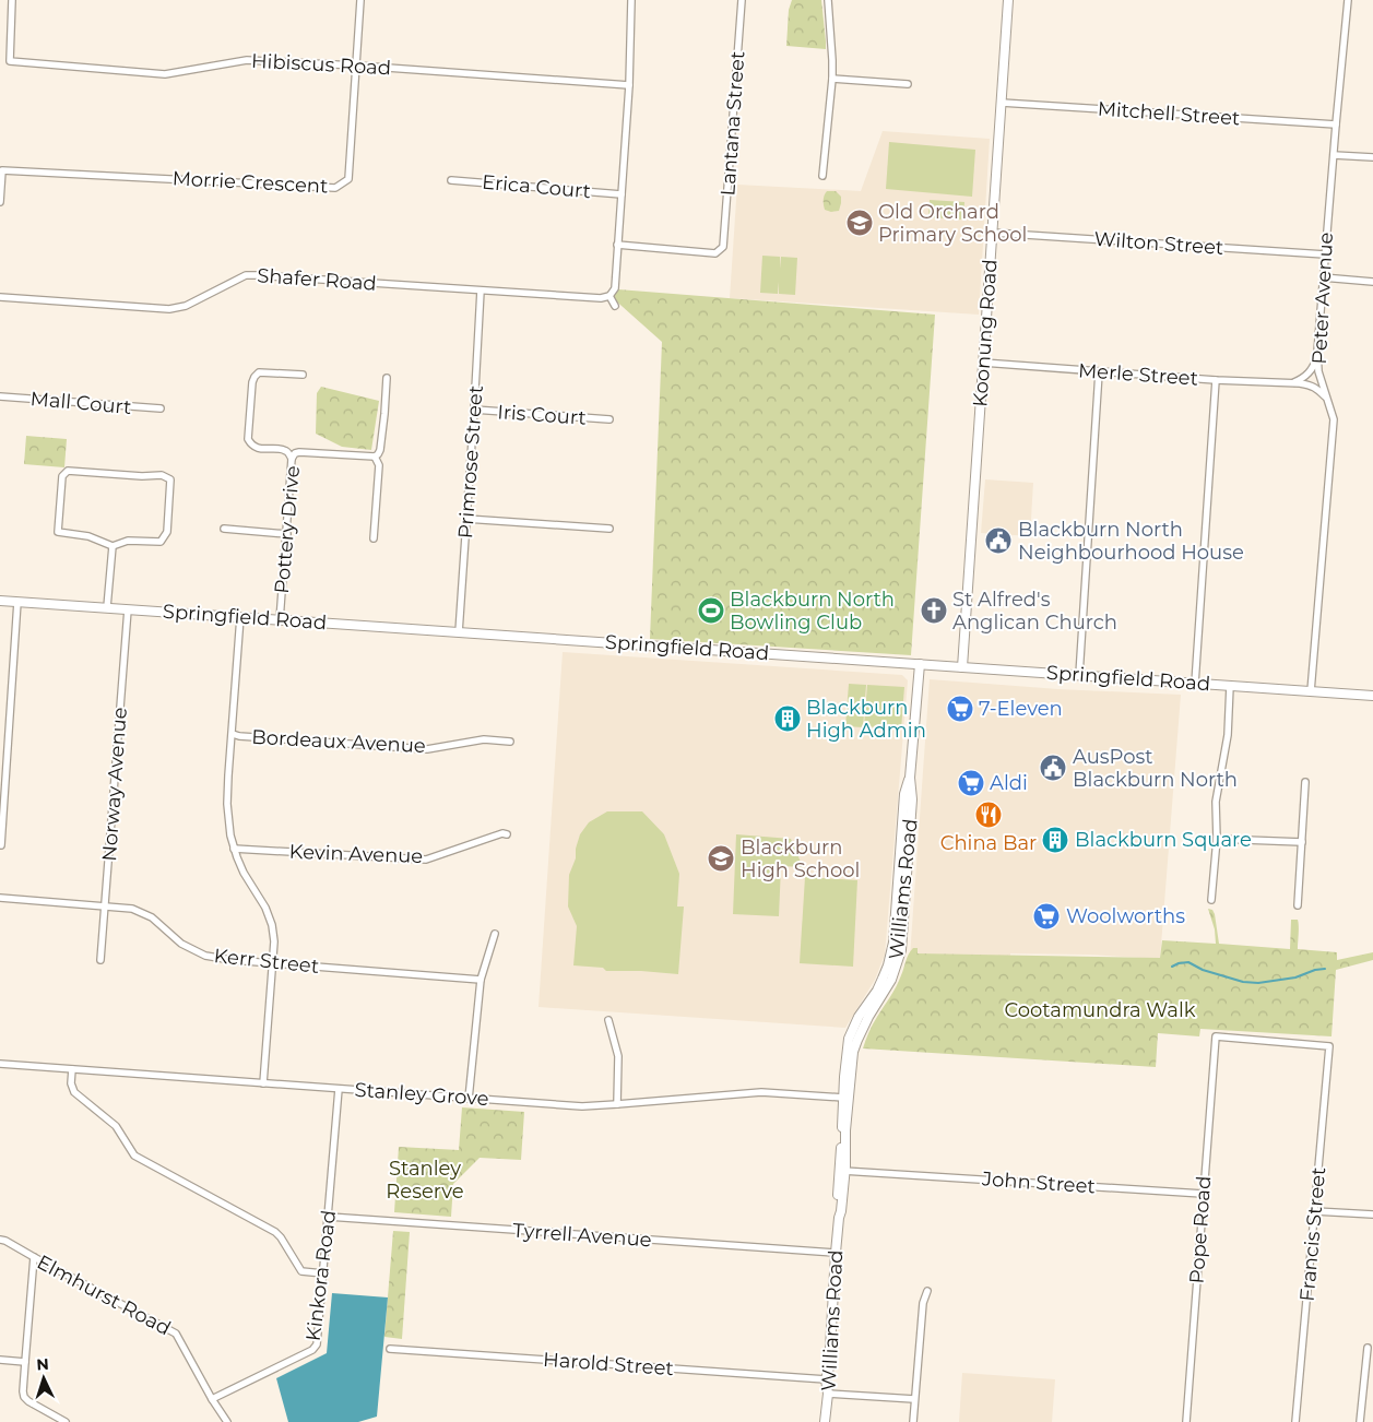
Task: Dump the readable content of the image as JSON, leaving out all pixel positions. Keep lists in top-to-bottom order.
{
  "streets": {
    "main road": ["Koonung Road", "Springfield Road", "Williams Road"],
    "street": [
      "Hibiscus Road",
      "Mitchell Street",
      "Lantana Street",
      "Morrie Crescent",
      "Erica Court",
      "Wilton Street",
      "Shafer Road",
      "Peter Avenue",
      "Merle Street",
      "Mall Court",
      "Iris Court",
      "Primrose Street",
      "Pottery Drive",
      "Bordeaux Avenue",
      "Norway Avenue",
      "Kevin Avenue",
      "Kerr Street",
      "Stanley Grove",
      "John Street",
      "Pope Road",
      "Francis Street",
      "Tyrrell Avenue",
      "Kinkora Road",
      "Elmhurst Road",
      "Harold Street"
    ]
  },
  "crossings": [
    ["Hibiscus Road", "Morrie Crescent"],
    ["Mitchell Street", "Peter Avenue"],
    ["Mitchell Street", "Koonung Road"],
    ["Wilton Street", "Peter Avenue"],
    ["Wilton Street", "Koonung Road"],
    ["Shafer Road", "Primrose Street"],
    ["Peter Avenue", "Merle Street"],
    ["Peter Avenue", "Springfield Road"],
    ["Koonung Road", "Merle Street"],
    ["Koonung Road", "Springfield Road"],
    ["Iris Court", "Primrose Street"],
    ["Primrose Street", "Springfield Road"],
    ["Pottery Drive", "Springfield Road"],
    ["Springfield Road", "Norway Avenue"],
    ["Springfield Road", "Williams Road"],
    ["Norway Avenue", "Kerr Street"],
    ["Williams Road", "Stanley Grove"],
    ["Williams Road", "John Street"],
    ["Williams Road", "Tyrrell Avenue"],
    ["Williams Road", "Harold Street"],
    ["Stanley Grove", "Kinkora Road"],
    ["John Street", "Pope Road"],
    ["Pope Road", "Francis Street"],
    ["Tyrrell Avenue", "Kinkora Road"],
    ["Kinkora Road", "Elmhurst Road"]
  ],
  "parks": ["Cootamundra Walk", "Stanley Reserve"],
  "places": {
    "school or university": ["Old Orchard Primary School", "Blackburn High School"],
    "public building": ["Blackburn North Neighbourhood House", "AusPost Blackburn North"],
    "sports": ["Blackburn North Bowling Club"],
    "church": ["St Alfred's Anglican Church"],
    "supermarket": ["7-Eleven", "Aldi", "Woolworths"],
    "building": ["Blackburn High Admin", "Blackburn Square"],
    "restaurant": ["China Bar"]
  },
  "north": "top"
}
